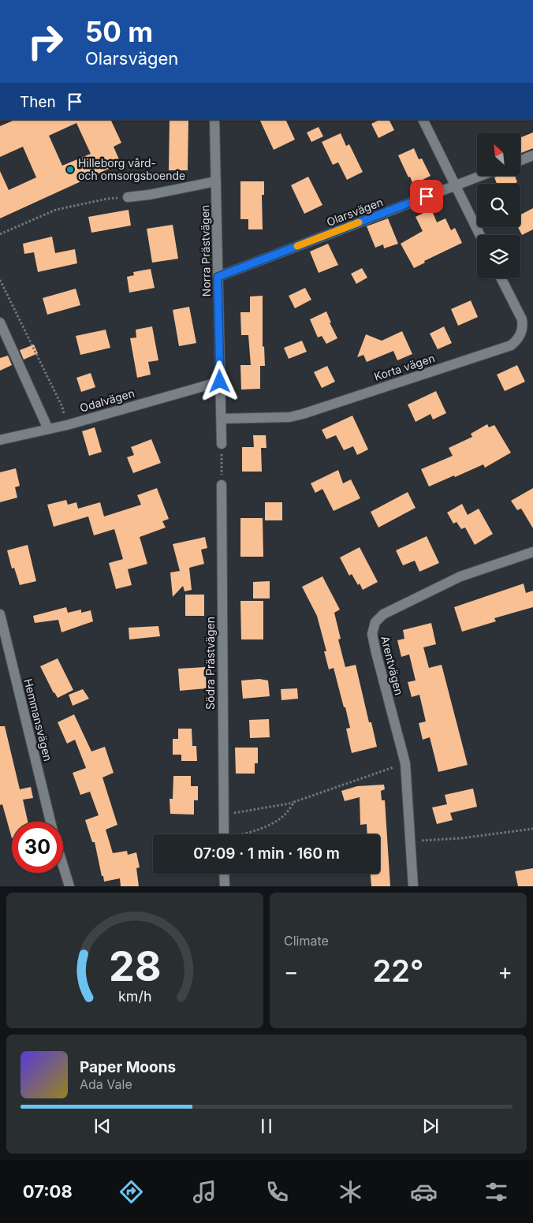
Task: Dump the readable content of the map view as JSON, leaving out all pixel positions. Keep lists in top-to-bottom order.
{
  "streets": {
    "street": [
      "Olarsvägen",
      "Norra Prästvägen",
      "Korta vägen",
      "Odalvägen",
      "Södra Prästvägen",
      "Arentvägen",
      "Hemmansvägen"
    ]
  },
  "crossings": [
    ["Olarsvägen", "Norra Prästvägen"],
    ["Norra Prästvägen", "Odalvägen"]
  ],
  "places": ["Hilleborg vård- och omsorgsboende"],
  "north": "top left",
  "page": {
    "turn": ["50 m", "Olarsvägen"],
    "then": "Then",
    "limit": "30",
    "trip": "07:09 · 1 min · 160 m",
    "tile": "Climate",
    "heat": ["−", "22°", "+"],
    "song": ["Paper Moons", "Ada Vale"],
    "tabs": "07:08",
    "gauge": ["28", "km/h"]
  }
}
